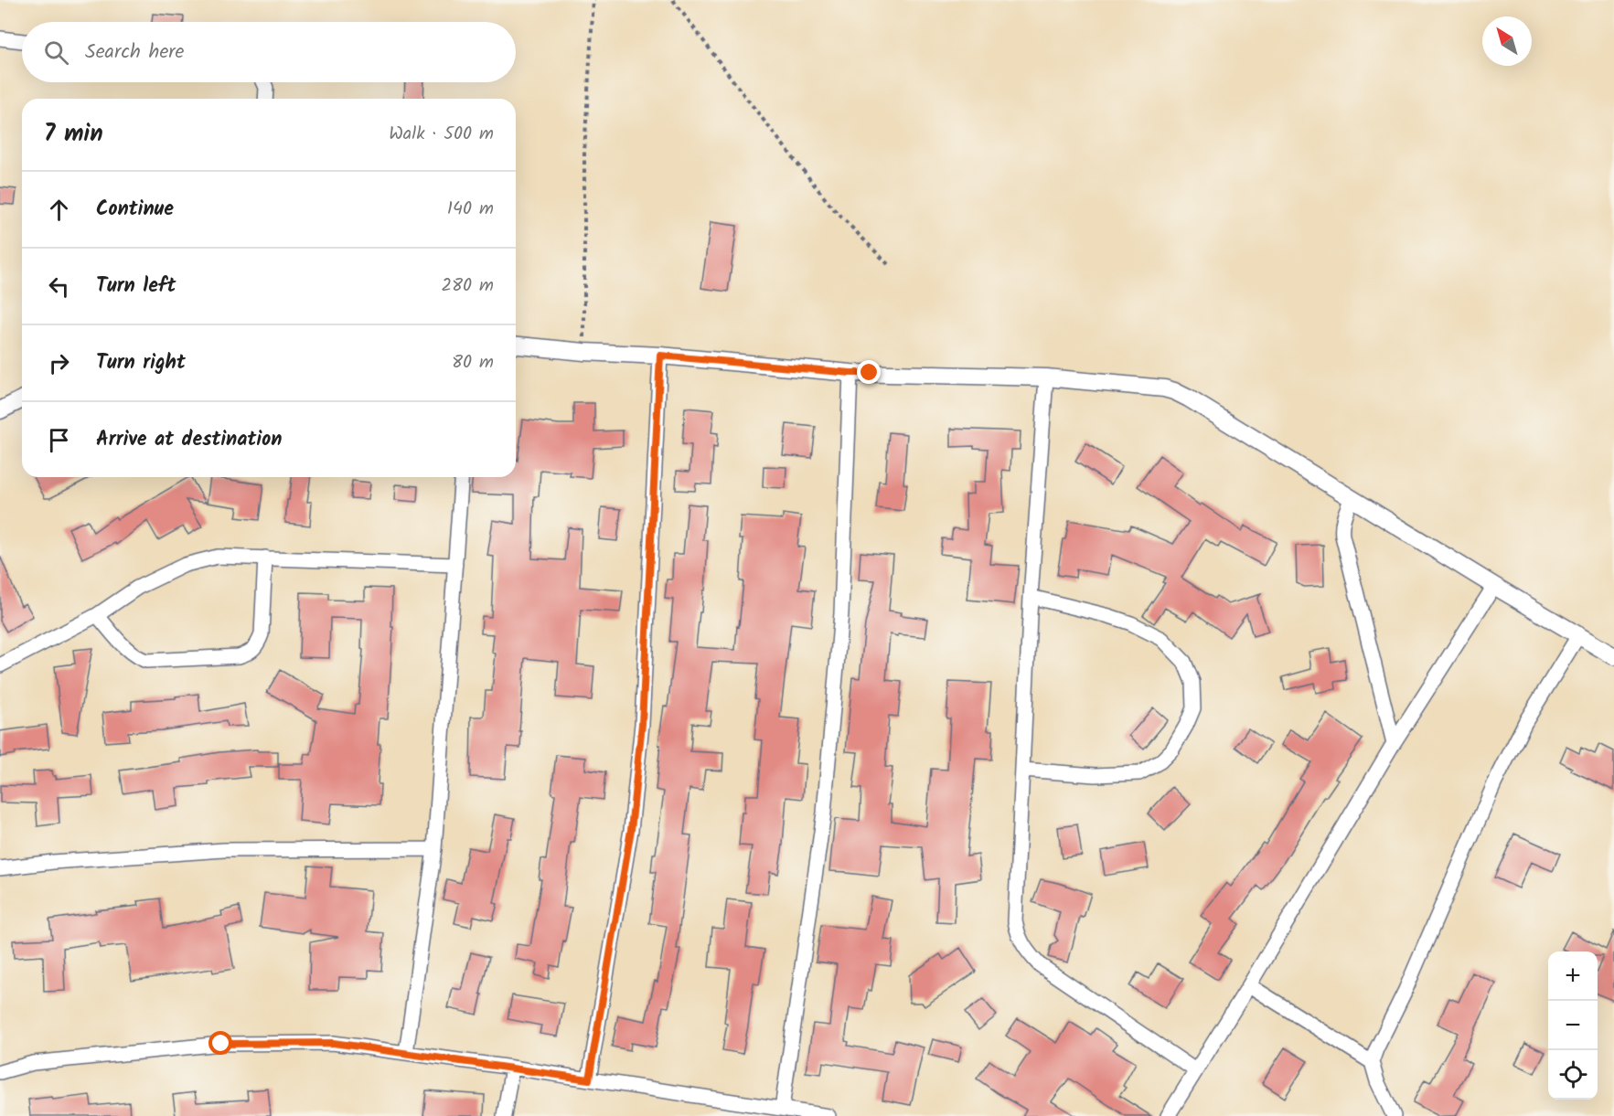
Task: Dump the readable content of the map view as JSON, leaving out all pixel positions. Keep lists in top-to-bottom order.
{
  "north": "top left",
  "page": {
    "search": "Search here",
    "heading": ["7 min", "Walk · 500 m"],
    "list": [
      ["Continue", "140 m"],
      ["Turn left", "280 m"],
      ["Turn right", "80 m"],
      "Arrive at destination"
    ],
    "map_buttons": ["+", "−"]
  }
}
